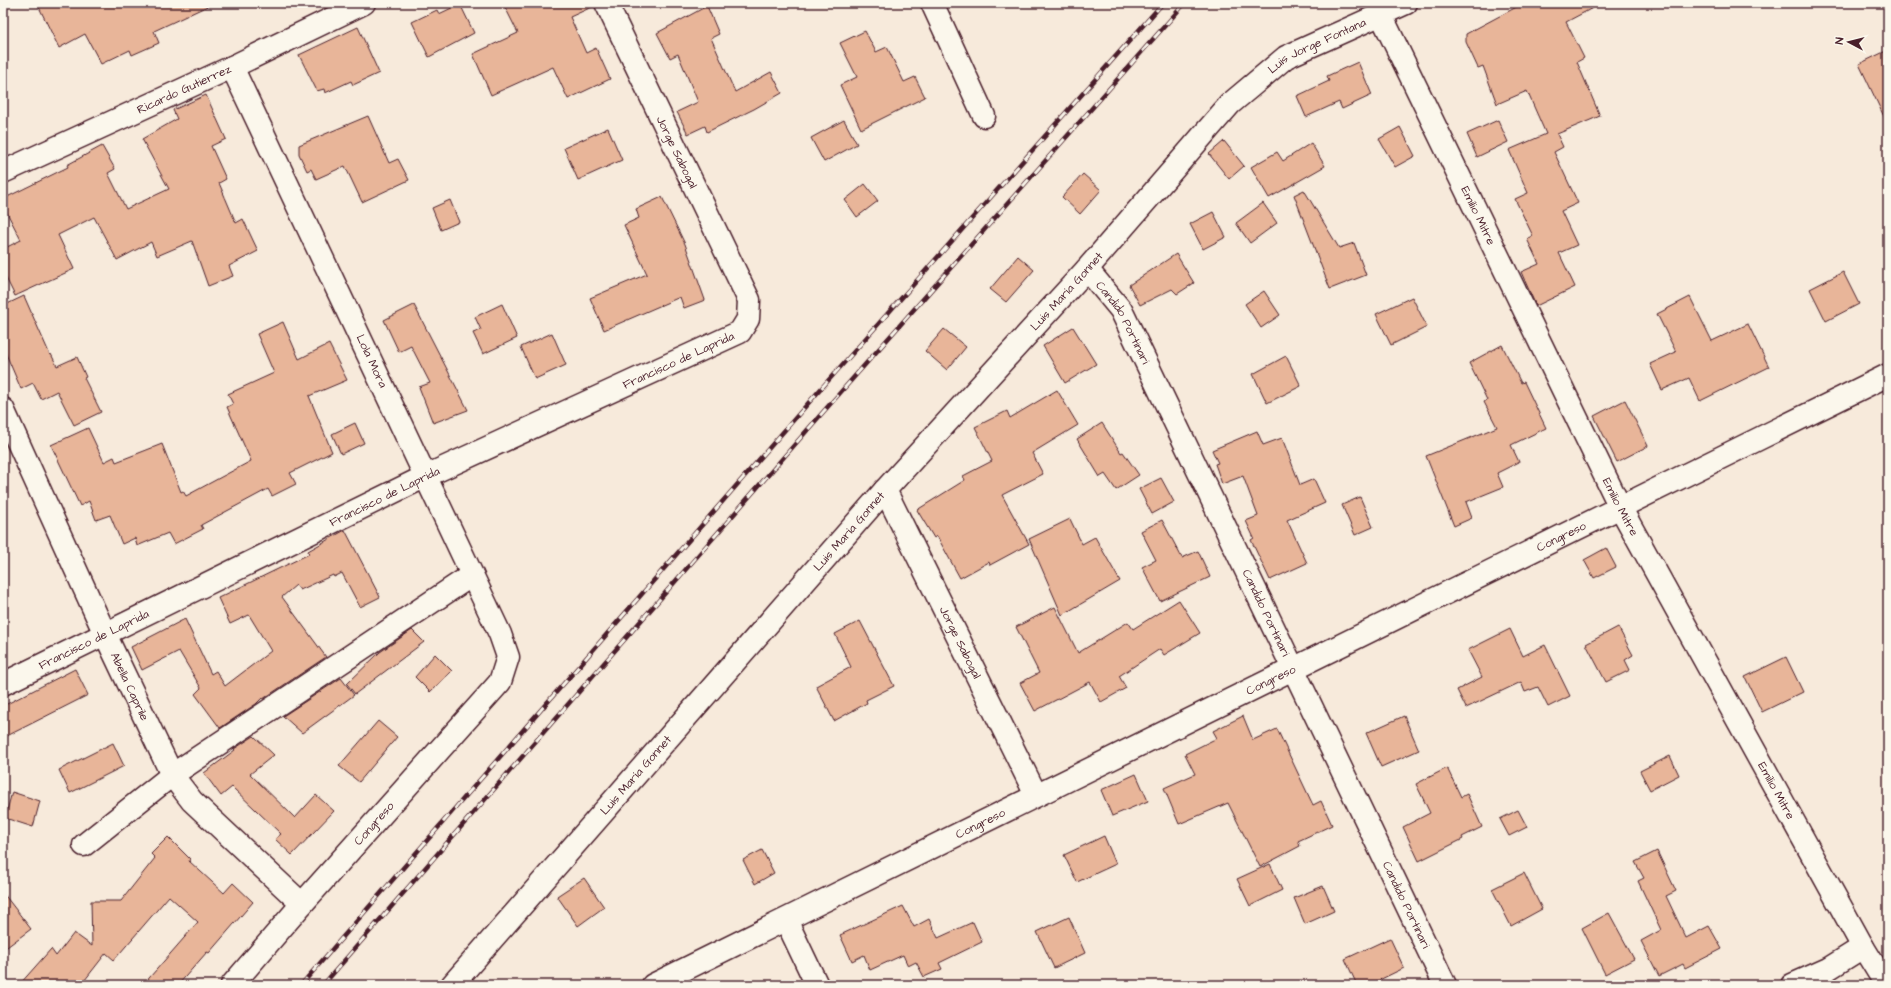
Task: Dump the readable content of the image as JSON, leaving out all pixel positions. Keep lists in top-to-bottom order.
{
  "streets": {
    "street": [
      "Luis Jorge Fontana",
      "Ricardo Gutierrez",
      "Jorge Sabogal",
      "Emilio Mitre",
      "Luis María Gonnet",
      "Candido Portinari",
      "Francisco de Laprida",
      "Lola Mora",
      "Congreso",
      "Abella Caprile"
    ]
  },
  "crossings": [
    ["Luis Jorge Fontana", "Emilio Mitre"],
    ["Luis Jorge Fontana", "Luis María Gonnet"],
    ["Ricardo Gutierrez", "Lola Mora"],
    ["Jorge Sabogal", "Luis María Gonnet"],
    ["Jorge Sabogal", "Francisco de Laprida"],
    ["Jorge Sabogal", "Congreso"],
    ["Emilio Mitre", "Congreso"],
    ["Luis María Gonnet", "Candido Portinari"],
    ["Candido Portinari", "Congreso"],
    ["Francisco de Laprida", "Lola Mora"],
    ["Francisco de Laprida", "Abella Caprile"],
    ["Lola Mora", "Congreso"],
    ["Congreso", "Abella Caprile"]
  ],
  "north": "left"
}
